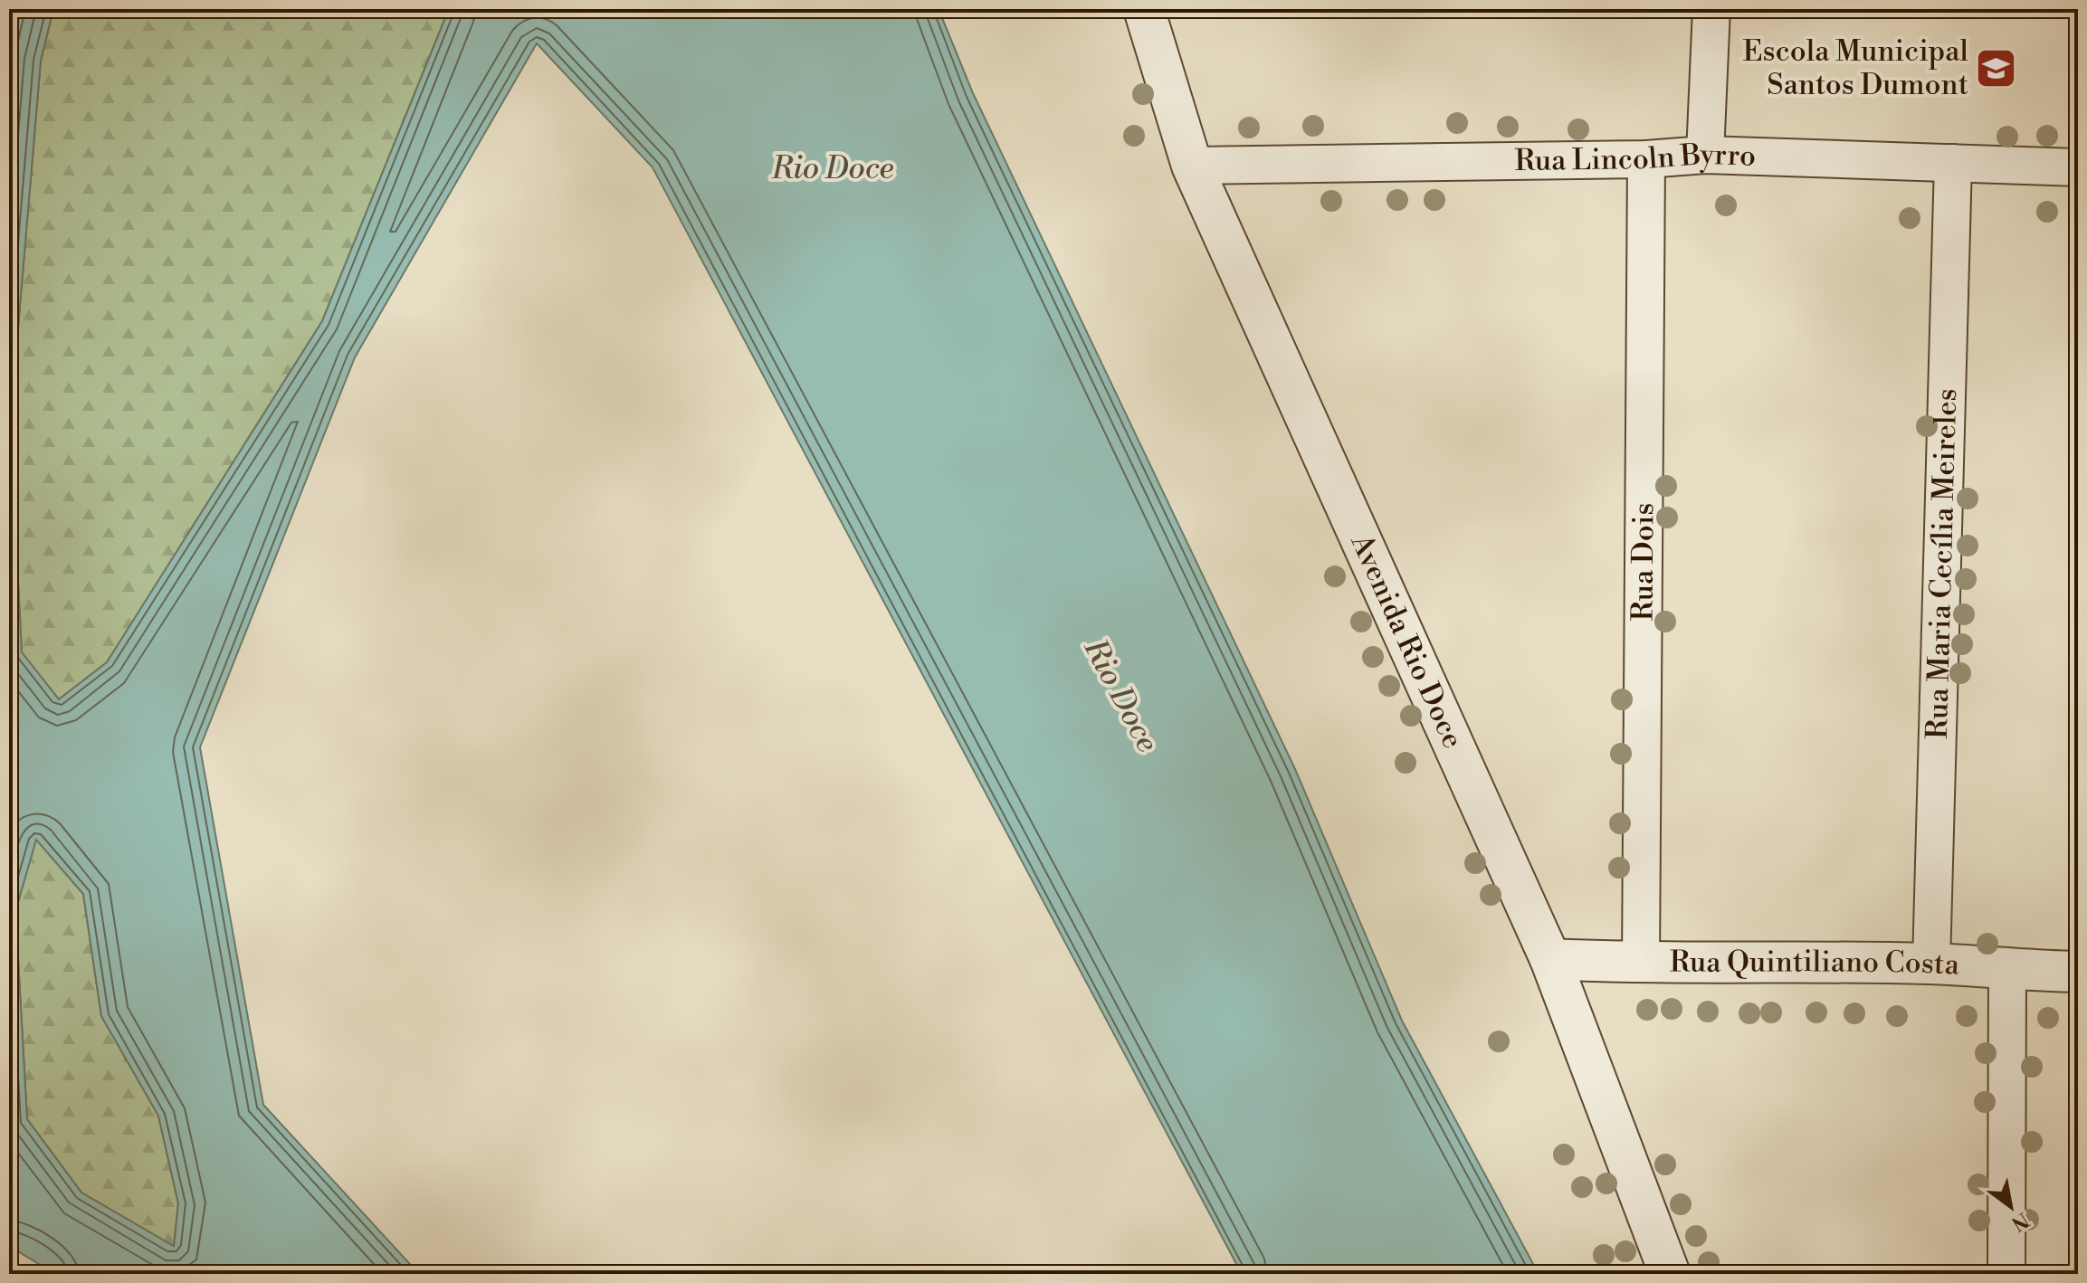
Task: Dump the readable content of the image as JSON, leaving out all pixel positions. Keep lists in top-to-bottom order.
{
  "streets": {
    "street": [
      "Rua Lincoln Byrro",
      "Rua Dois",
      "Rua Maria Cecília Meireles",
      "Avenida Rio Doce",
      "Rua Quintiliano Costa"
    ]
  },
  "crossings": [
    ["Rua Lincoln Byrro", "Rua Dois"],
    ["Rua Lincoln Byrro", "Rua Maria Cecília Meireles"],
    ["Rua Lincoln Byrro", "Avenida Rio Doce"],
    ["Rua Dois", "Rua Quintiliano Costa"],
    ["Rua Maria Cecília Meireles", "Rua Quintiliano Costa"],
    ["Avenida Rio Doce", "Rua Quintiliano Costa"]
  ],
  "water": ["Rio Doce"],
  "places": {
    "school or university": ["Escola Municipal Santos Dumont"]
  },
  "north": "bottom right"
}
